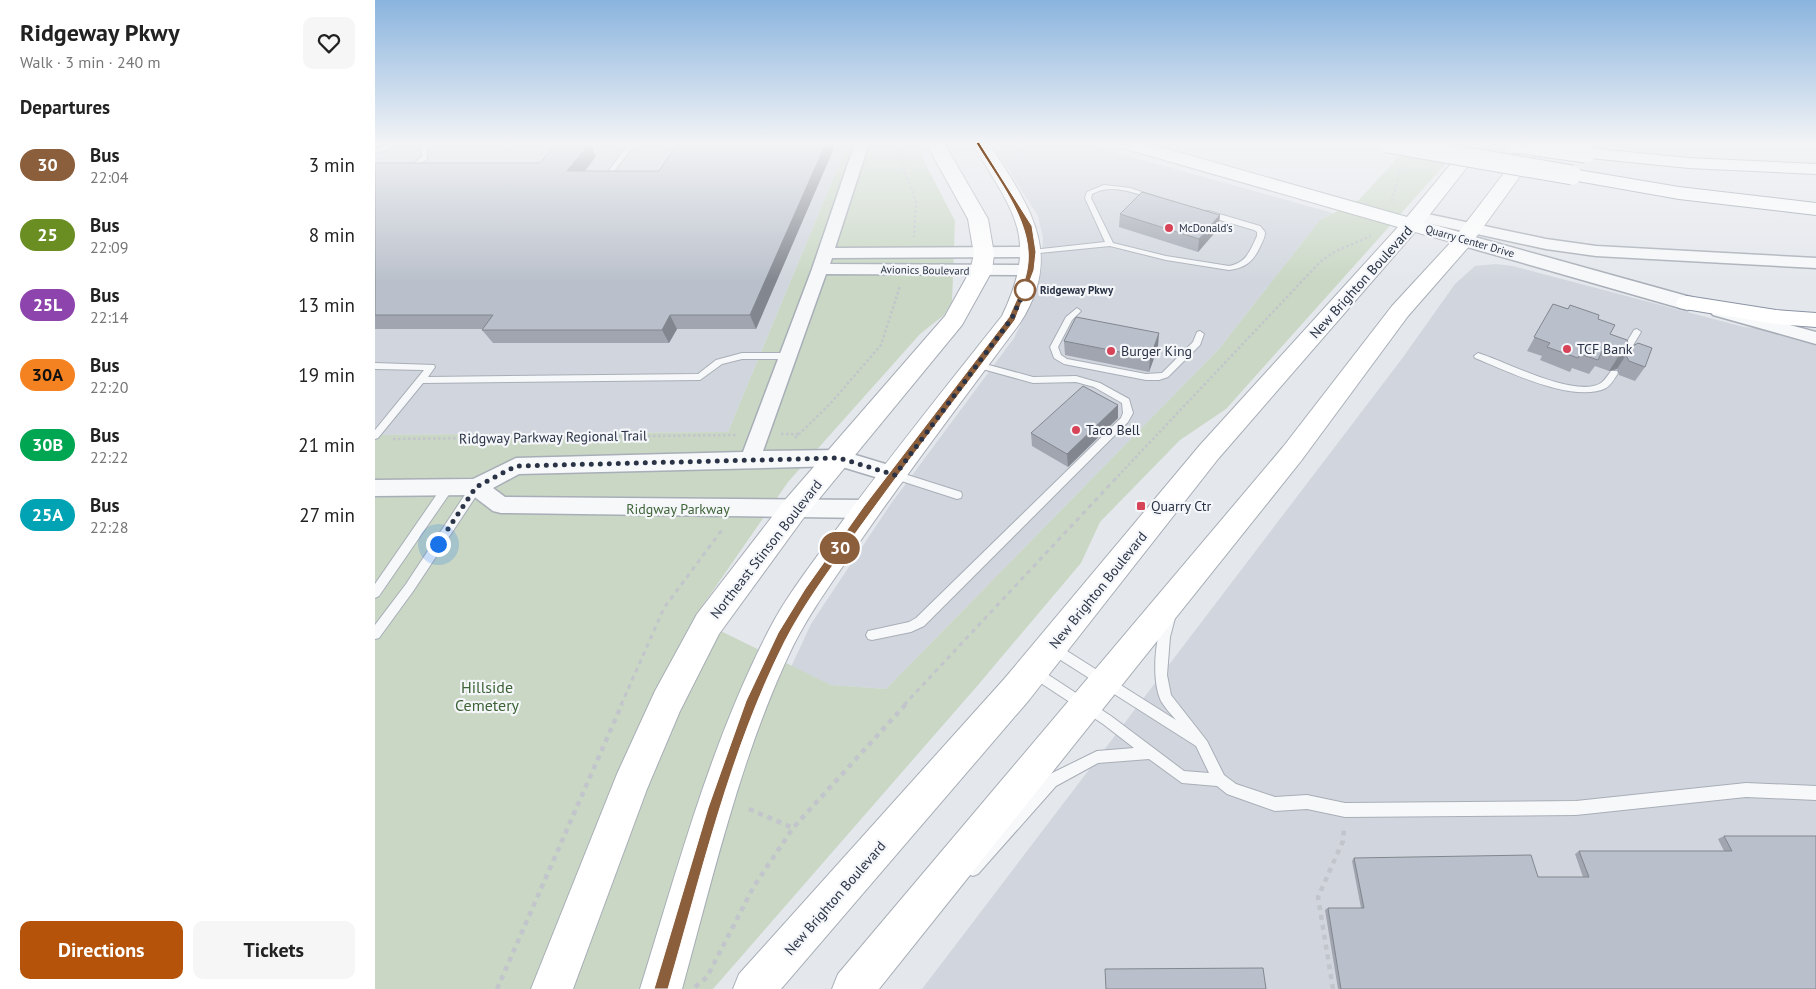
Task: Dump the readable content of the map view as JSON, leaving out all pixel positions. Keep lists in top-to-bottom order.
{
  "streets": {
    "main road": ["Quarry Center Drive", "New Brighton Boulevard", "Northeast Stinson Boulevard"],
    "street": ["Avionics Boulevard"],
    "path": ["Ridgway Parkway Regional Trail"]
  },
  "crossings": [
    ["Quarry Center Drive", "New Brighton Boulevard"],
    ["Avionics Boulevard", "Northeast Stinson Boulevard"]
  ],
  "parks": ["Ridgway Parkway", "Hillside Cemetery"],
  "places": {
    "other": [
      "McDonald's",
      "Ridgeway Pkwy",
      "TCF Bank",
      "Burger King",
      "Taco Bell"
    ],
    "transit": ["Quarry Ctr"]
  },
  "lines": ["bus line 30"],
  "page": {
    "heading": [
      ["Ridgeway Pkwy", "Walk · 3 min · 240 m"],
      "Departures"
    ],
    "on_map": "30",
    "list": [
      {
        "mark": "30",
        "name": "Bus",
        "note": "22:04",
        "value": "3 min"
      },
      {
        "mark": "25",
        "name": "Bus",
        "note": "22:09",
        "value": "8 min"
      },
      {
        "mark": "25L",
        "name": "Bus",
        "note": "22:14",
        "value": "13 min"
      },
      {
        "mark": "30A",
        "name": "Bus",
        "note": "22:20",
        "value": "19 min"
      },
      {
        "mark": "30B",
        "name": "Bus",
        "note": "22:22",
        "value": "21 min"
      },
      {
        "mark": "25A",
        "name": "Bus",
        "note": "22:28",
        "value": "27 min"
      }
    ],
    "buttons": ["Directions", "Tickets"]
  }
}
